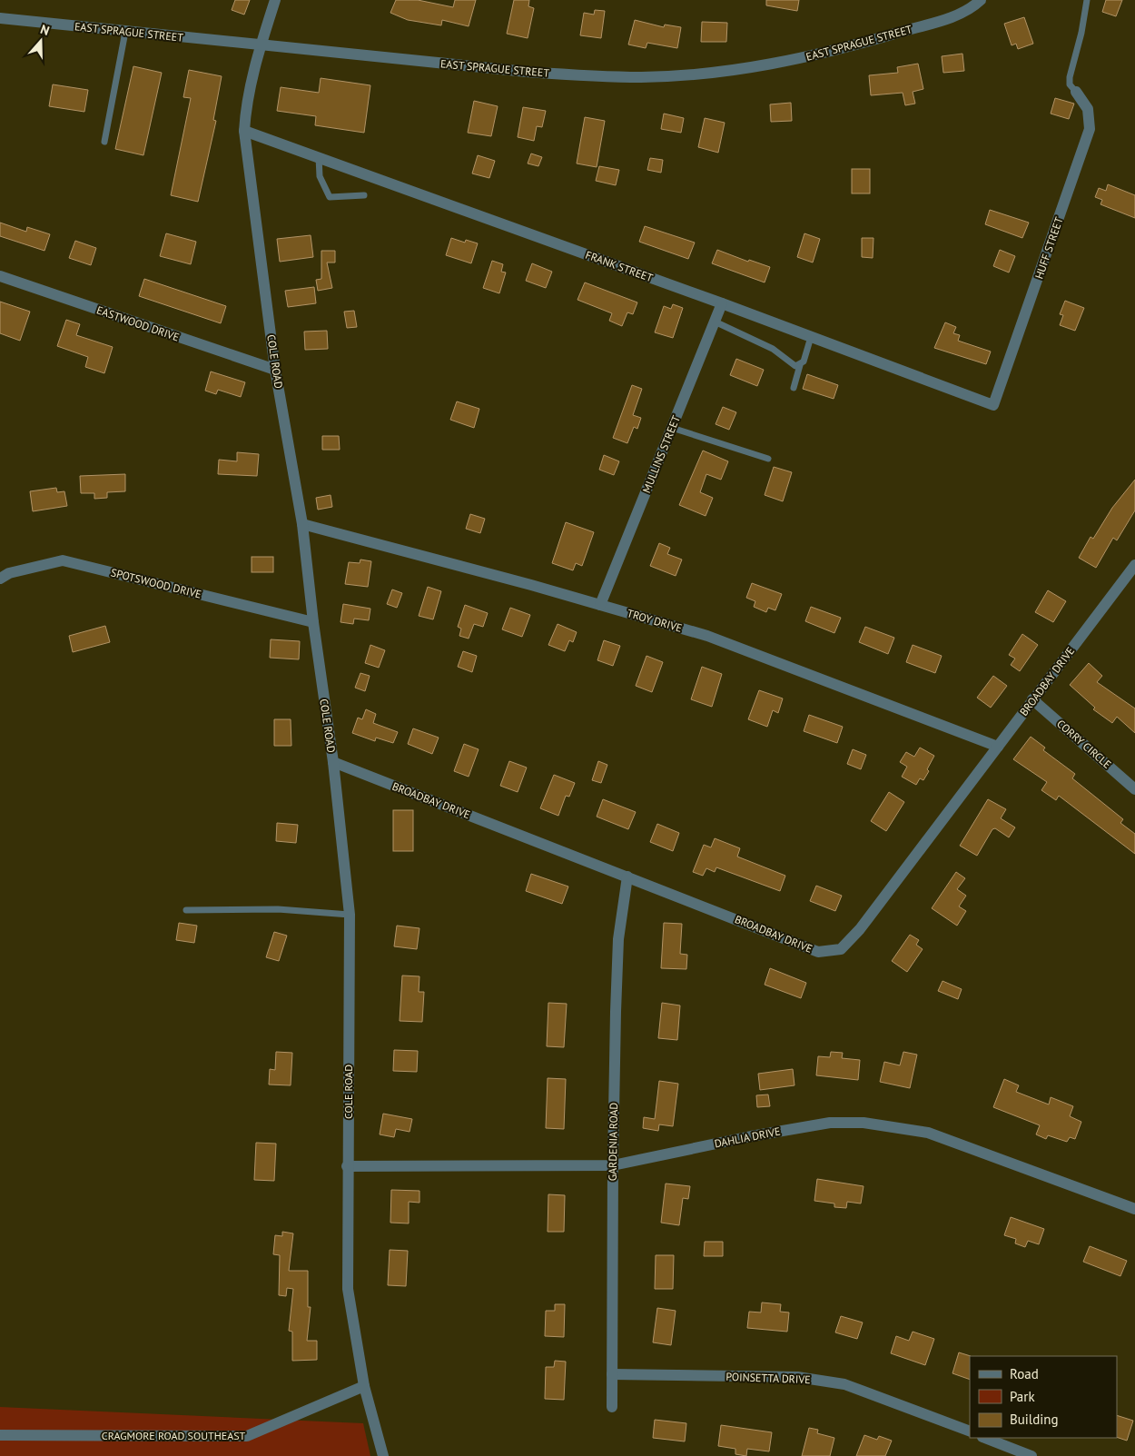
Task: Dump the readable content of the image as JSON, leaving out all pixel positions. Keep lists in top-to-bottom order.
{
  "streets": {
    "street": [
      "EAST SPRAGUE STREET",
      "HUFF STREET",
      "FRANK STREET",
      "EASTWOOD DRIVE",
      "COLE ROAD",
      "MULLINS STREET",
      "SPOTSWOOD DRIVE",
      "TROY DRIVE",
      "BROADBAY DRIVE",
      "CORRY CIRCLE",
      "DAHLIA DRIVE",
      "GARDENIA ROAD",
      "POINSETTA DRIVE",
      "CRAGMORE ROAD SOUTHEAST"
    ]
  },
  "crossings": [
    ["EAST SPRAGUE STREET", "COLE ROAD"],
    ["HUFF STREET", "FRANK STREET"],
    ["FRANK STREET", "COLE ROAD"],
    ["FRANK STREET", "MULLINS STREET"],
    ["EASTWOOD DRIVE", "COLE ROAD"],
    ["COLE ROAD", "SPOTSWOOD DRIVE"],
    ["COLE ROAD", "TROY DRIVE"],
    ["COLE ROAD", "BROADBAY DRIVE"],
    ["COLE ROAD", "DAHLIA DRIVE"],
    ["COLE ROAD", "CRAGMORE ROAD SOUTHEAST"],
    ["MULLINS STREET", "TROY DRIVE"],
    ["TROY DRIVE", "BROADBAY DRIVE"],
    ["BROADBAY DRIVE", "CORRY CIRCLE"],
    ["BROADBAY DRIVE", "GARDENIA ROAD"],
    ["DAHLIA DRIVE", "GARDENIA ROAD"],
    ["GARDENIA ROAD", "POINSETTA DRIVE"]
  ],
  "legend": ["Road", "Park", "Building"],
  "north": "top"
}
